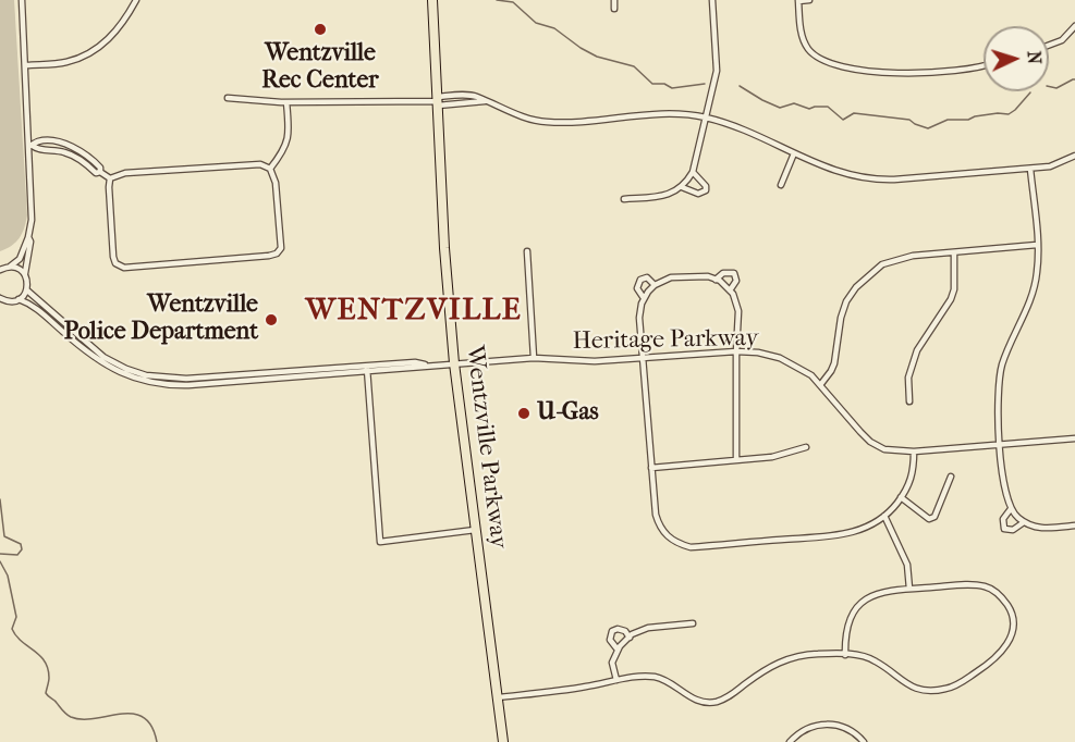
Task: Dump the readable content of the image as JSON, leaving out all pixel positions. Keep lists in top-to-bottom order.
{
  "streets": {
    "main road": ["Wentzville Parkway"],
    "street": ["Heritage Parkway"]
  },
  "crossings": [
    ["Heritage Parkway", "Wentzville Parkway"]
  ],
  "districts": ["WENTZVILLE"],
  "places": ["Wentzville Rec Center", "Wentzville Police Department", "U-Gas"],
  "north": "right"
}
